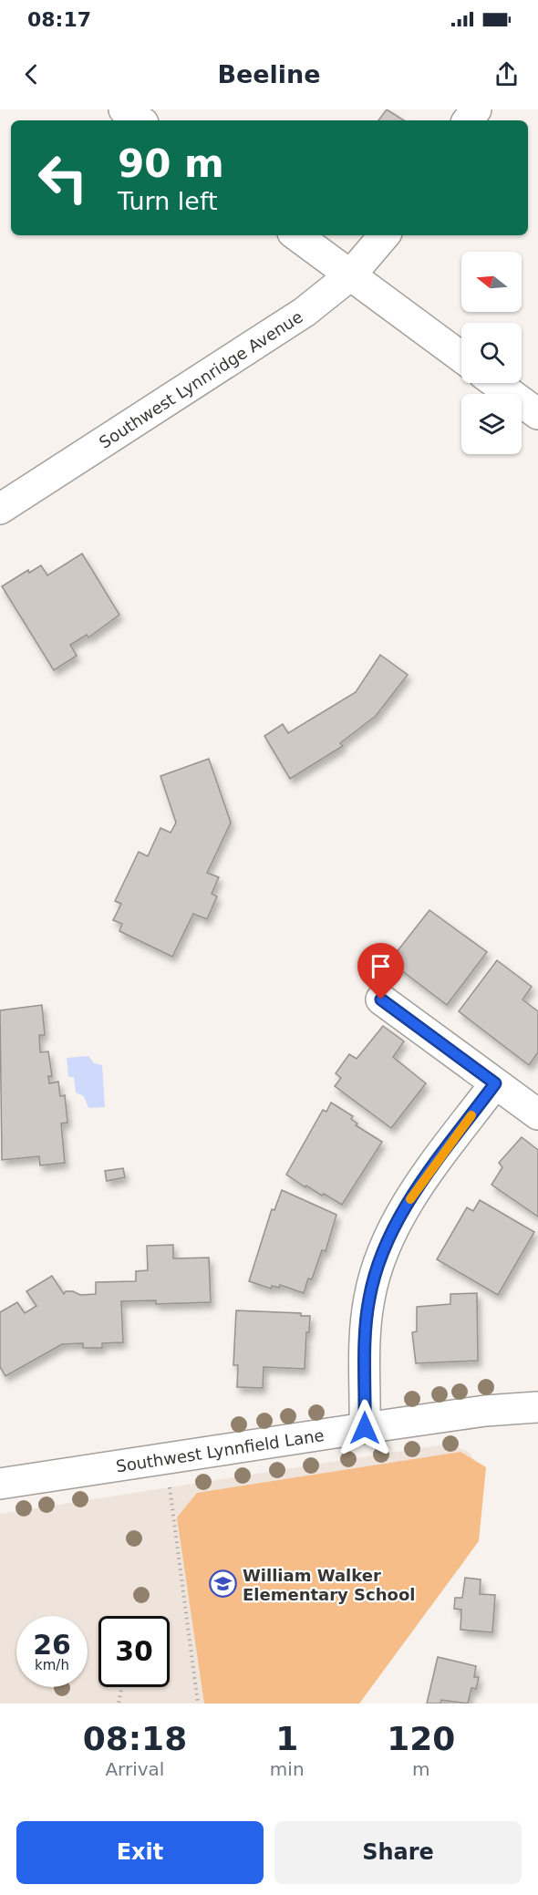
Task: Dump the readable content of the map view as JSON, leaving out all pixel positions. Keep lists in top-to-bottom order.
{
  "streets": {
    "street": ["Southwest Lynnridge Avenue", "Southwest Lynnfield Lane"]
  },
  "places": {
    "school or university": ["William Walker Elementary School"]
  },
  "north": "left",
  "page": {
    "status": "08:17",
    "header": "Beeline",
    "turn": ["90 m", "Turn left"],
    "speed": "26 km/h",
    "limit": "30",
    "eta": [
      "08:18",
      "Arrival",
      "1",
      "min",
      "120",
      "m"
    ],
    "buttons": ["Exit", "Share"]
  }
}
